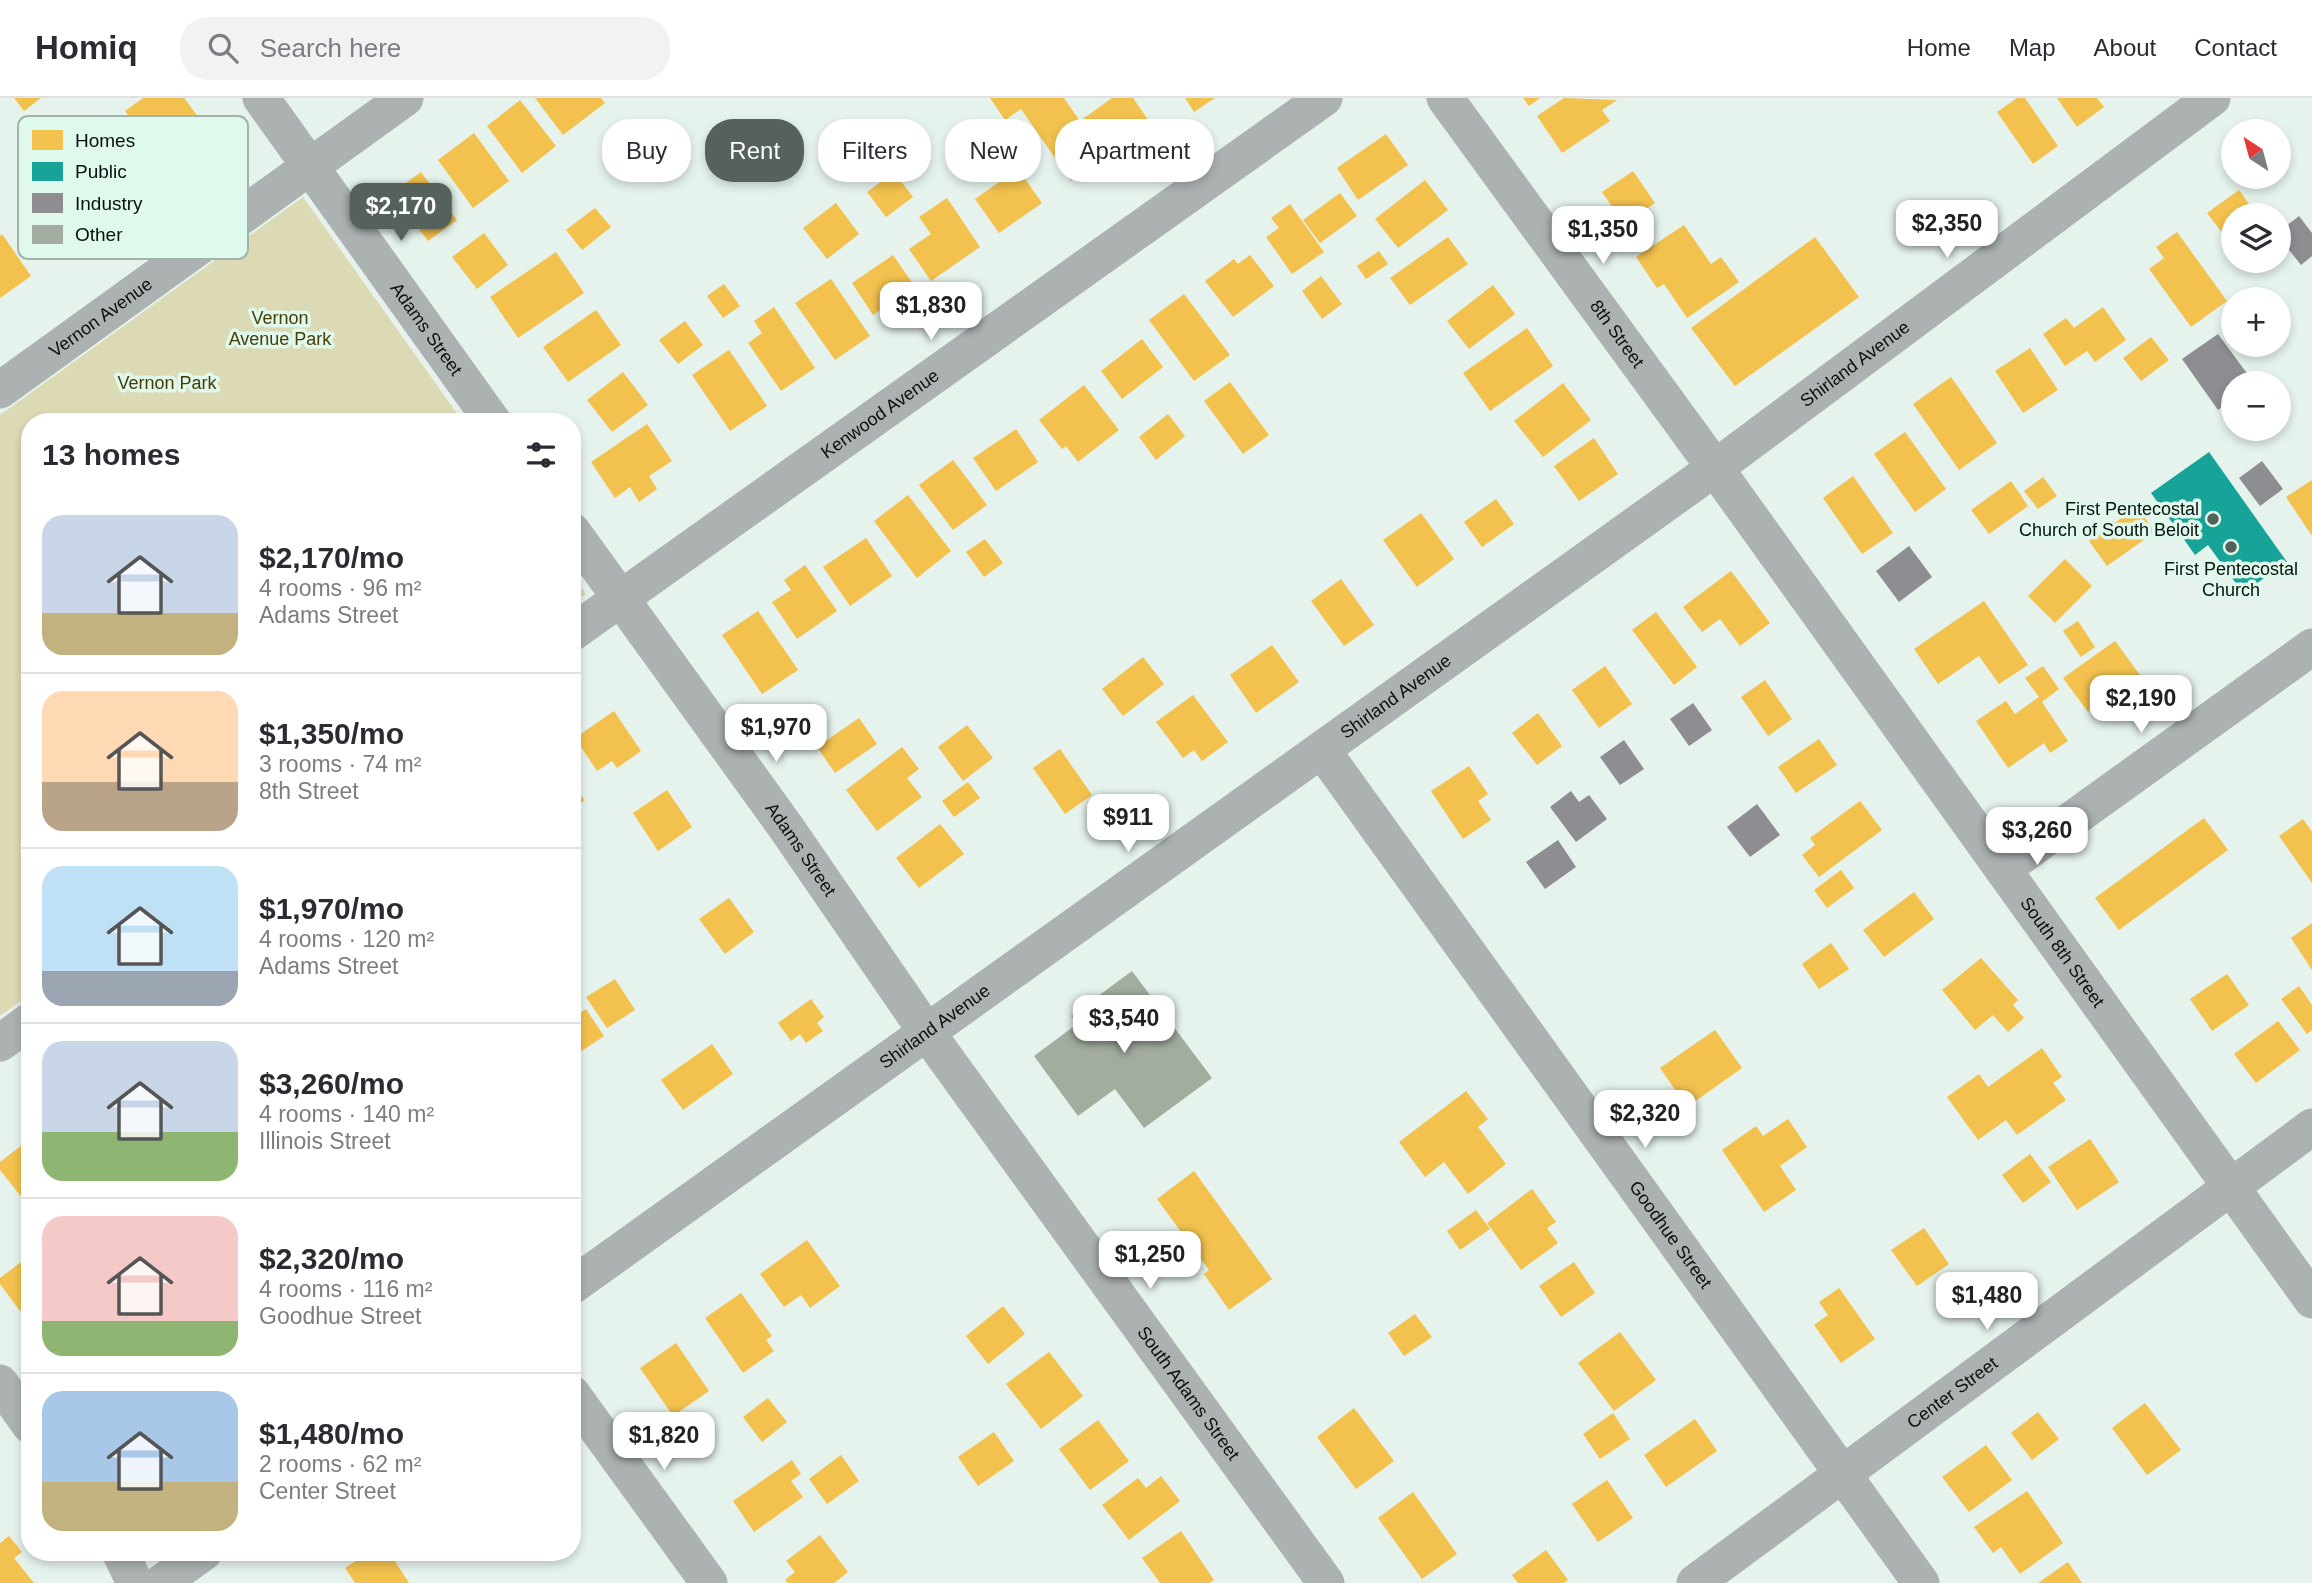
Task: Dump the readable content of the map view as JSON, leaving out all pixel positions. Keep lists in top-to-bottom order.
{
  "streets": {
    "street": [
      "Vernon Avenue",
      "Adams Street",
      "8th Street",
      "Shirland Avenue",
      "Kenwood Avenue",
      "South 8th Street",
      "Goodhue Street",
      "South Adams Street",
      "Center Street"
    ]
  },
  "crossings": [
    ["Vernon Avenue", "Adams Street"],
    ["Adams Street", "Shirland Avenue"],
    ["Adams Street", "Kenwood Avenue"],
    ["Adams Street", "South Adams Street"],
    ["8th Street", "Shirland Avenue"],
    ["8th Street", "South 8th Street"],
    ["Shirland Avenue", "South 8th Street"],
    ["Shirland Avenue", "Goodhue Street"],
    ["Shirland Avenue", "South Adams Street"],
    ["South 8th Street", "Center Street"],
    ["Goodhue Street", "Center Street"]
  ],
  "parks": ["Vernon Avenue Park", "Vernon Park"],
  "places": ["First Pentecostal Church of South Beloit", "First Pentecostal Church"],
  "legend": [
    "Homes",
    "Public",
    "Industry",
    "Other"
  ],
  "north": "top left",
  "page": {
    "header": "Homiq",
    "search": "Search here",
    "nav": [
      "Home",
      "Map",
      "About",
      "Contact"
    ],
    "map_buttons": ["+", "−"],
    "chip": [
      "Buy",
      "Rent",
      "Filters",
      "New",
      "Apartment"
    ],
    "price": [
      "$2,170",
      "$2,350",
      "$1,350",
      "$1,830",
      "$2,190",
      "$1,970",
      "$911",
      "$3,260",
      "$3,540",
      "$2,320",
      "$1,250",
      "$1,480",
      "$1,820"
    ],
    "heading": "13 homes",
    "list": [
      {
        "name": "$2,170/mo",
        "note": "4 rooms · 96 m² · Adams Street"
      },
      {
        "name": "$1,350/mo",
        "note": "3 rooms · 74 m² · 8th Street"
      },
      {
        "name": "$1,970/mo",
        "note": "4 rooms · 120 m² · Adams Street"
      },
      {
        "name": "$3,260/mo",
        "note": "4 rooms · 140 m² · Illinois Street"
      },
      {
        "name": "$2,320/mo",
        "note": "4 rooms · 116 m² · Goodhue Street"
      },
      {
        "name": "$1,480/mo",
        "note": "2 rooms · 62 m² · Center Street"
      }
    ]
  }
}
